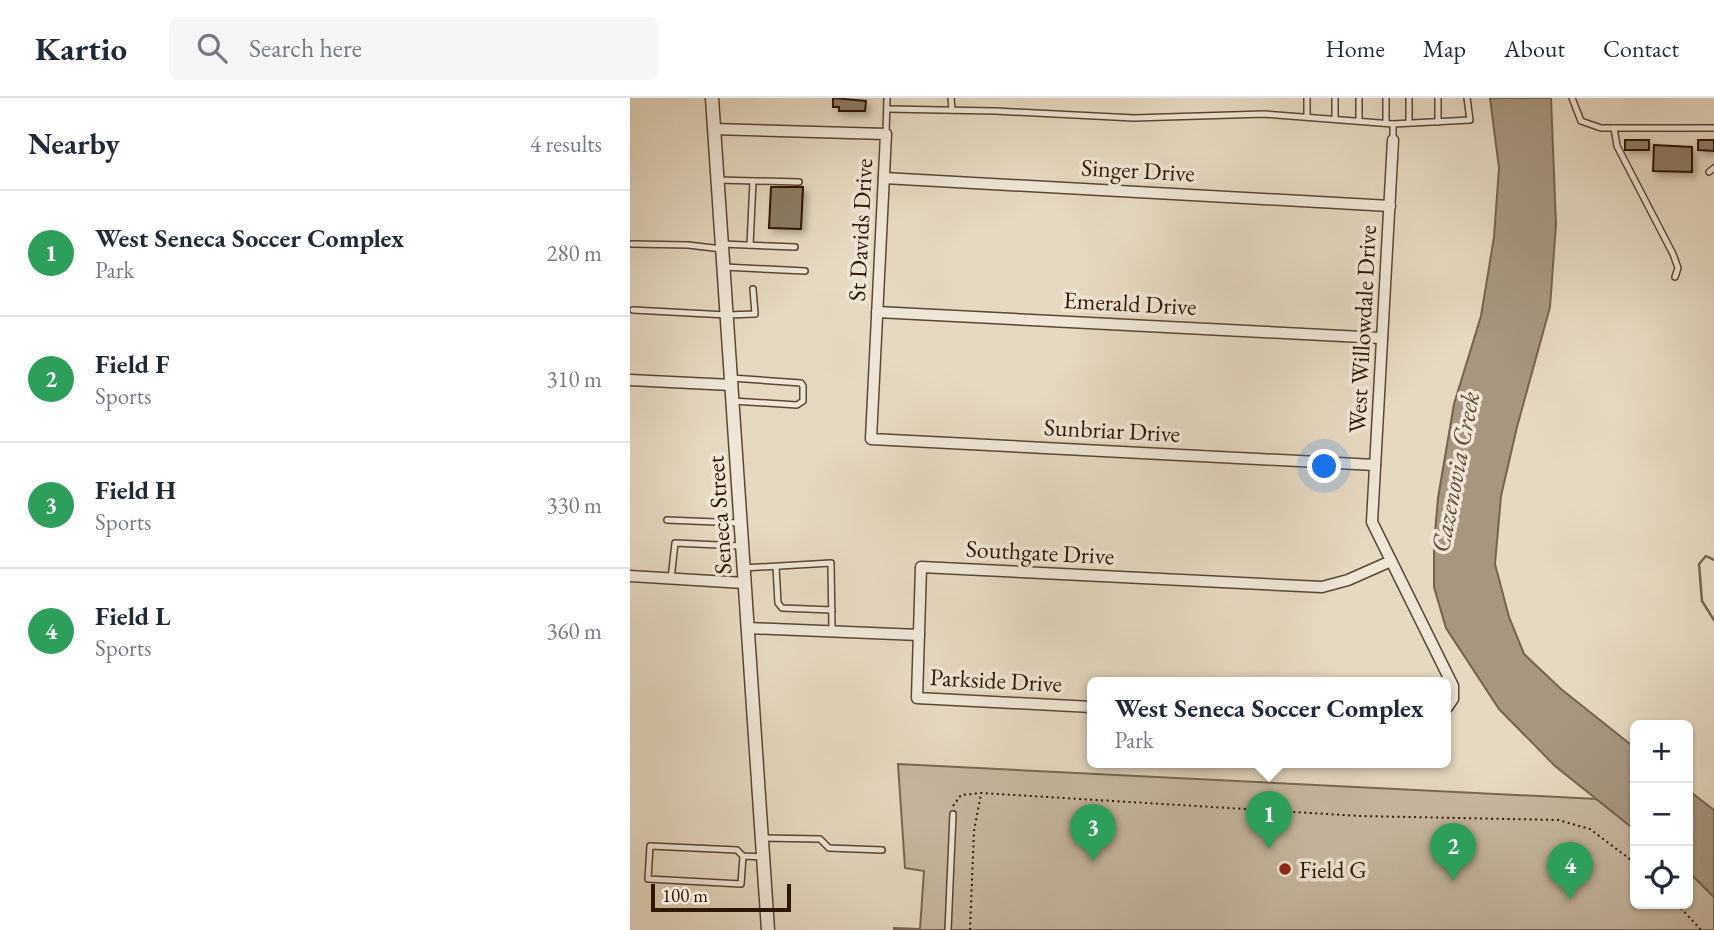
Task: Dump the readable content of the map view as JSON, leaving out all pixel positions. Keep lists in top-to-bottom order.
{
  "streets": {
    "street": [
      "Singer Drive",
      "St Davids Drive",
      "Emerald Drive",
      "West Willowdale Drive",
      "Sunbriar Drive",
      "Seneca Street",
      "Southgate Drive",
      "Parkside Drive"
    ]
  },
  "crossings": [
    ["Singer Drive", "St Davids Drive"],
    ["Singer Drive", "West Willowdale Drive"],
    ["St Davids Drive", "Emerald Drive"],
    ["St Davids Drive", "Sunbriar Drive"],
    ["St Davids Drive", "Seneca Street"],
    ["Emerald Drive", "West Willowdale Drive"],
    ["West Willowdale Drive", "Sunbriar Drive"],
    ["West Willowdale Drive", "Southgate Drive"],
    ["Southgate Drive", "Parkside Drive"]
  ],
  "water": ["Cazenovia Creek"],
  "places": ["Field G"],
  "scale_bar": "100 m",
  "page": {
    "header": "Kartio",
    "search": "Search here",
    "nav": [
      "Home",
      "Map",
      "About",
      "Contact"
    ],
    "heading": ["Nearby", "4 results"],
    "list": [
      {
        "mark": "1",
        "name": "West Seneca Soccer Complex",
        "note": "Park",
        "value": "280 m"
      },
      {
        "mark": "2",
        "name": "Field F",
        "note": "Sports",
        "value": "310 m"
      },
      {
        "mark": "3",
        "name": "Field H",
        "note": "Sports",
        "value": "330 m"
      },
      {
        "mark": "4",
        "name": "Field L",
        "note": "Sports",
        "value": "360 m"
      }
    ],
    "popup": ["West Seneca Soccer Complex", "Park"],
    "map_buttons": ["+", "−"],
    "pins": [
      "1",
      "3",
      "2",
      "4"
    ],
    "scale": "100 m"
  }
}
